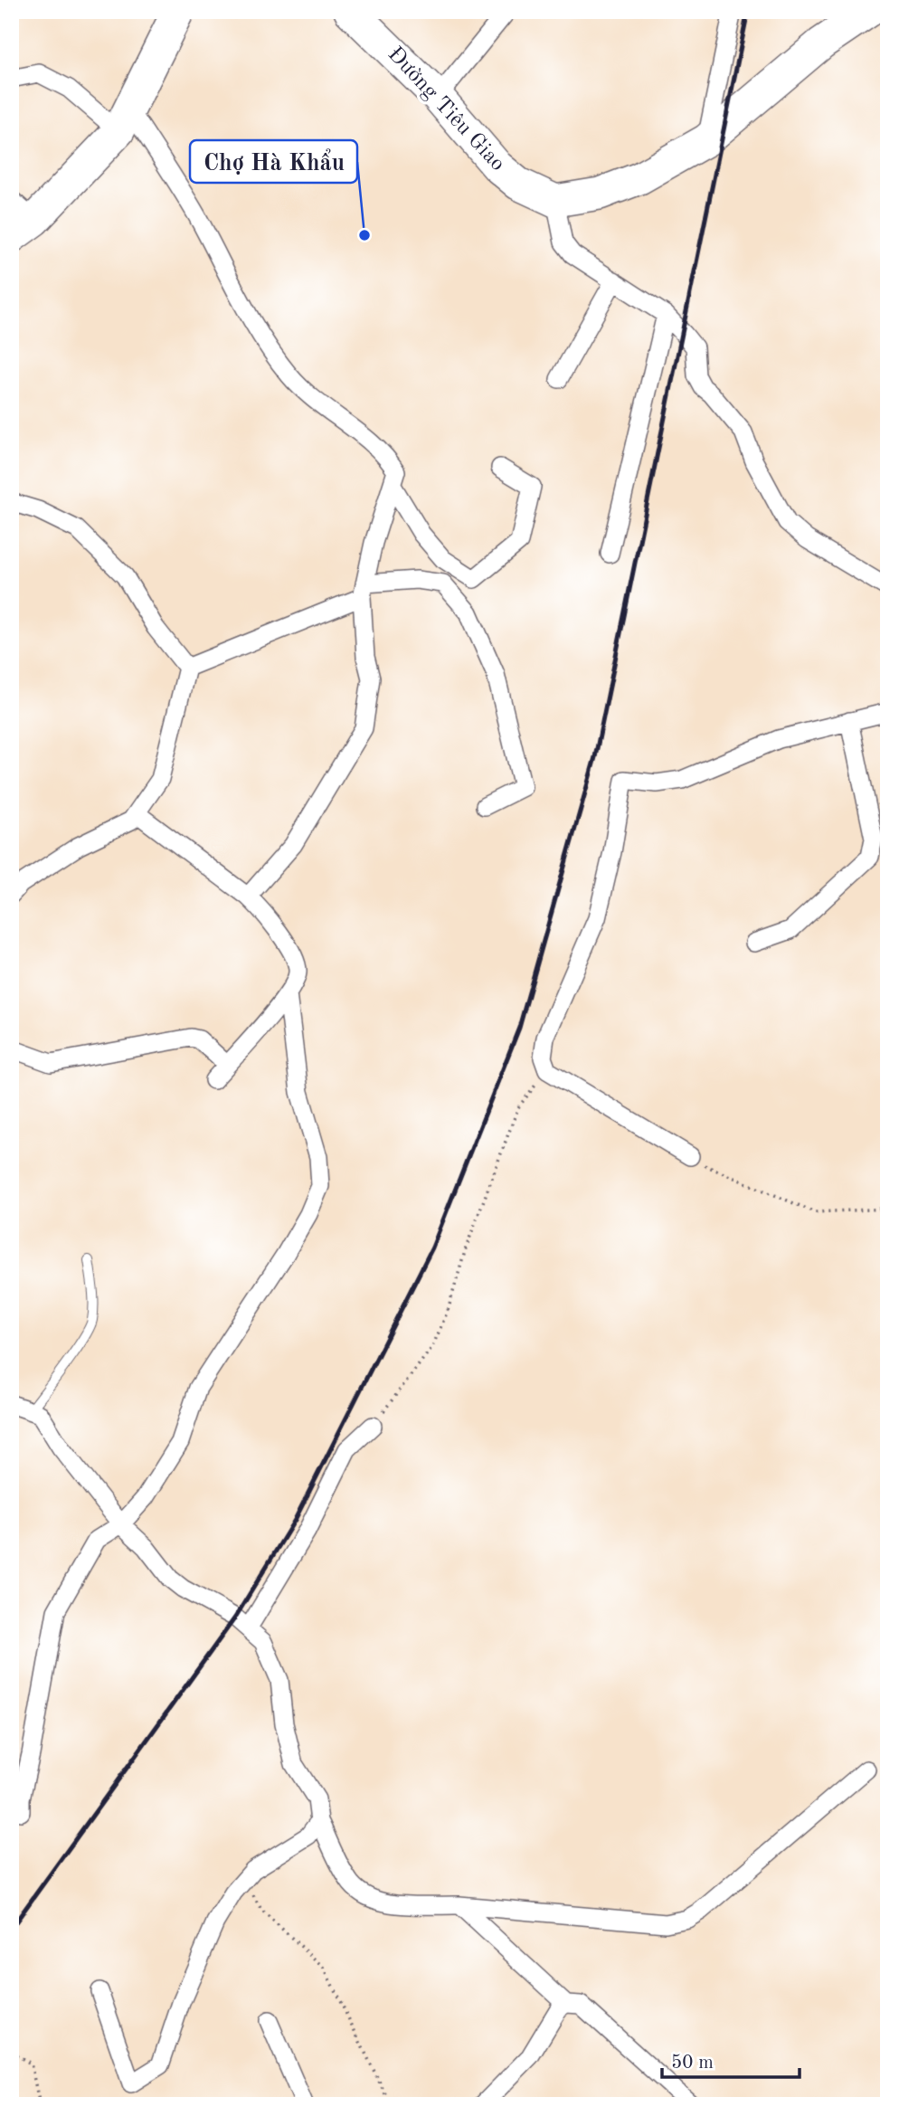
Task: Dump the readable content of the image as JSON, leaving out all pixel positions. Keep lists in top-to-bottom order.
{
  "streets": {
    "highway": ["Đường Tiêu Giao"]
  },
  "places": ["Chợ Hà Khẩu"],
  "scale_bar": "50 m"
}
